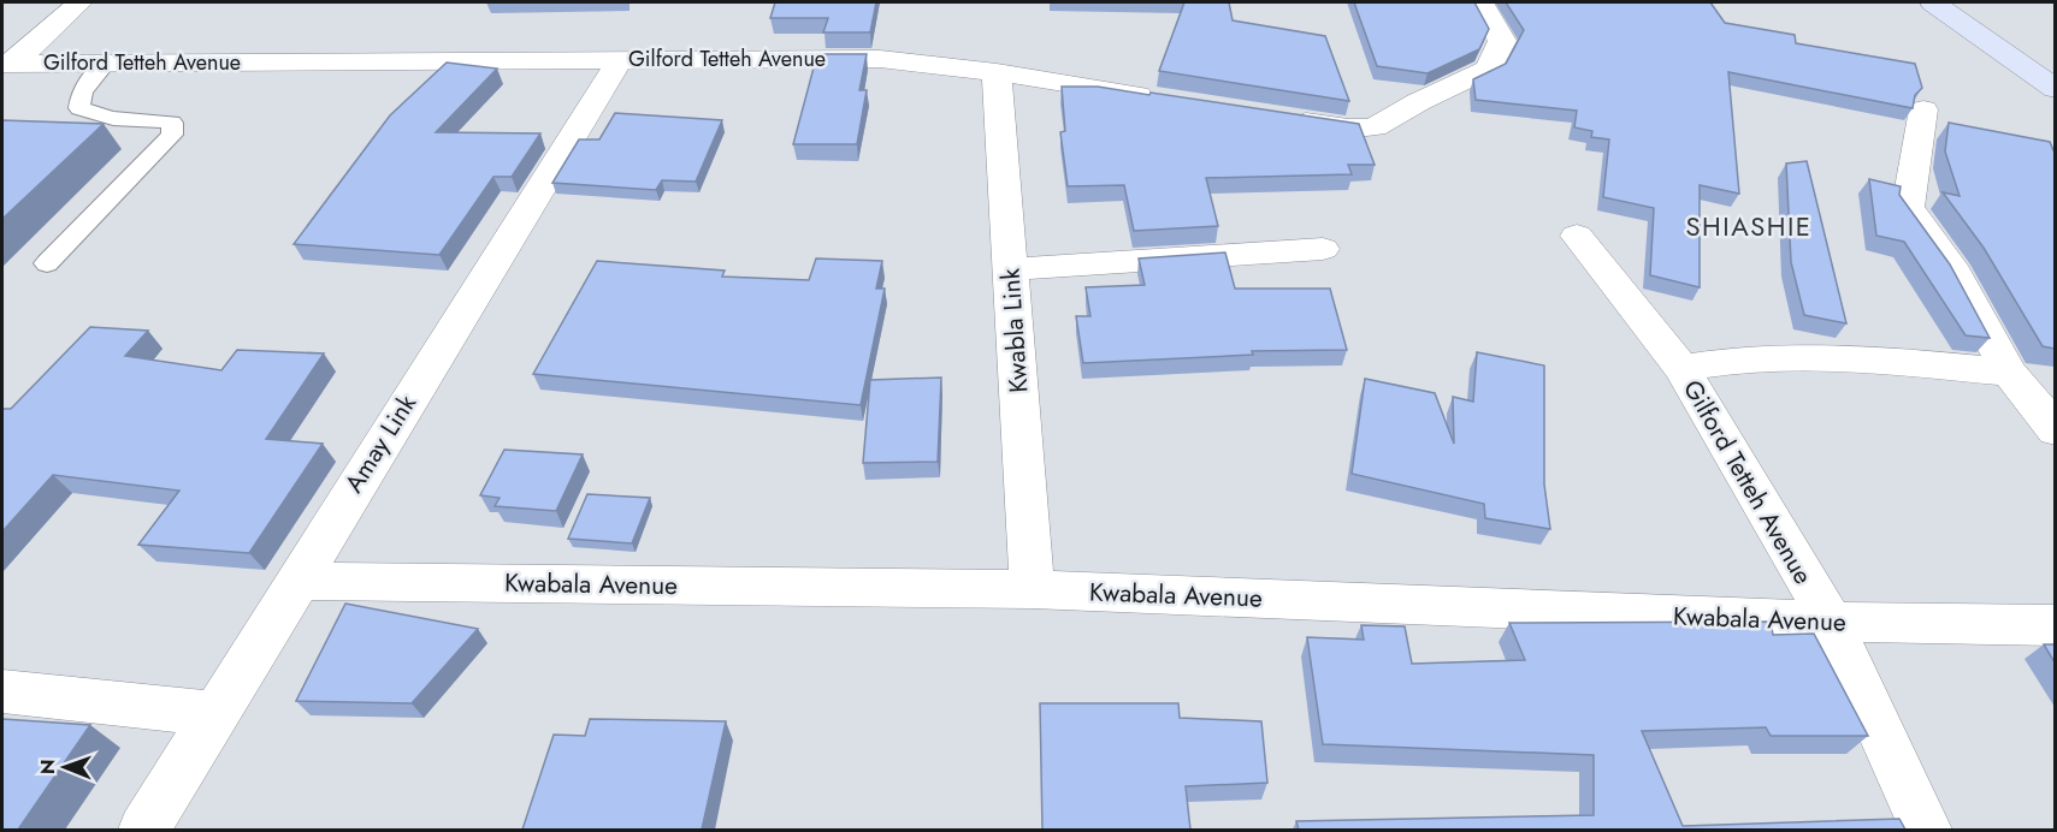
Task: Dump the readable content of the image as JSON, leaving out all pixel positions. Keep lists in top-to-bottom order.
{
  "streets": {
    "street": [
      "Gilford Tetteh Avenue",
      "Kwabla Link",
      "Amay Link",
      "Kwabala Avenue"
    ]
  },
  "crossings": [
    ["Gilford Tetteh Avenue", "Kwabla Link"],
    ["Gilford Tetteh Avenue", "Amay Link"],
    ["Gilford Tetteh Avenue", "Kwabala Avenue"],
    ["Kwabla Link", "Kwabala Avenue"],
    ["Amay Link", "Kwabala Avenue"]
  ],
  "districts": ["SHIASHIE"],
  "north": "left"
}
